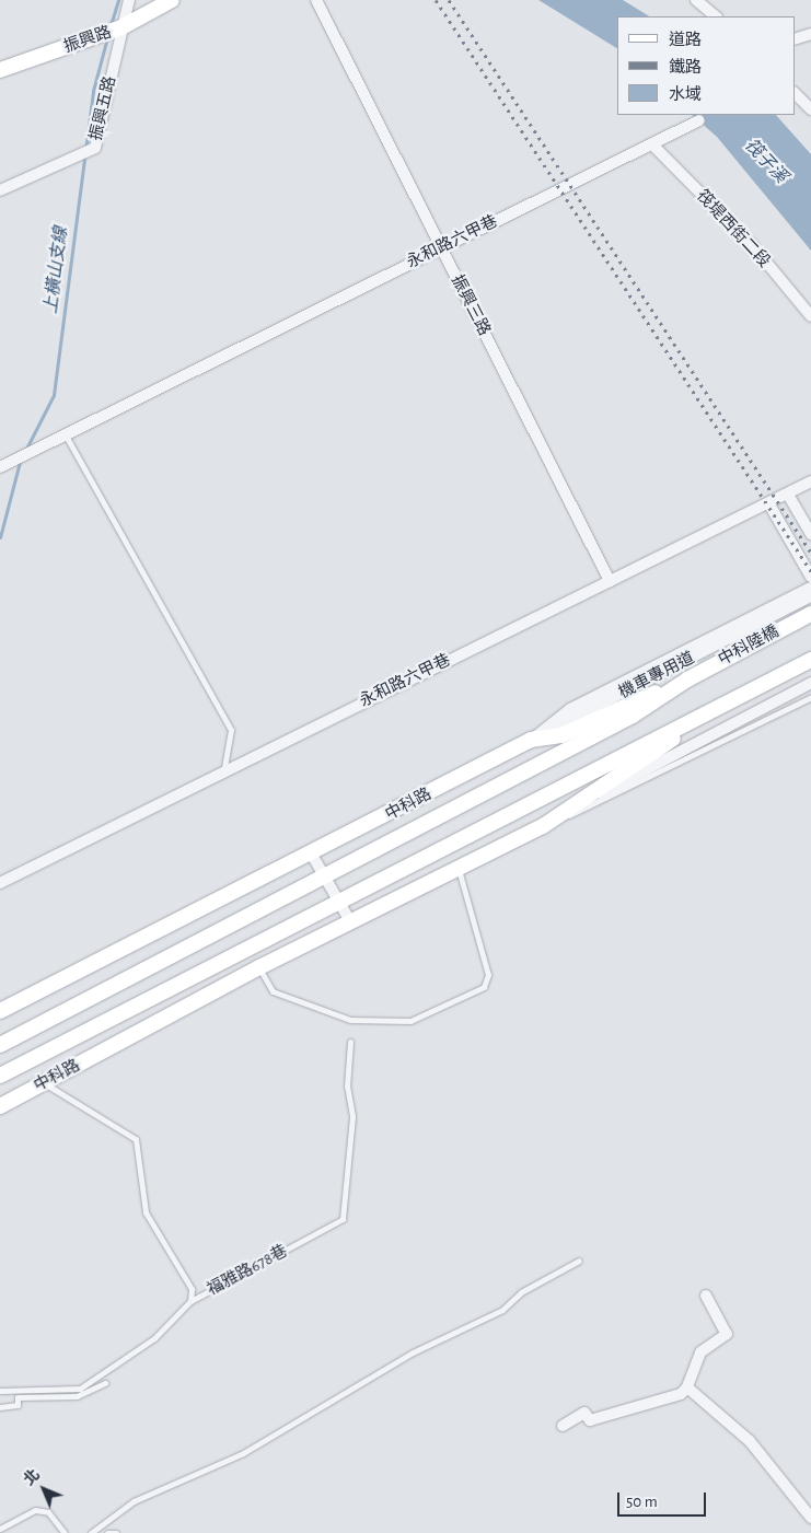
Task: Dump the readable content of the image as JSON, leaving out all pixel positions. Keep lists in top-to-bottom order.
{
  "streets": {
    "street": [
      "振興路",
      "振興五路",
      "筏堤西街二段",
      "永和路六甲巷",
      "振興三路",
      "中科陸橋",
      "機車專用道",
      "中科路"
    ],
    "lane": ["福雅路678巷"]
  },
  "crossings": [
    ["振興路", "振興五路"],
    ["筏堤西街二段", "永和路六甲巷"],
    ["永和路六甲巷", "振興三路"],
    ["中科陸橋", "中科路"],
    ["機車專用道", "中科路"]
  ],
  "water": ["筏子溪", "上橫山支線"],
  "legend": ["道路", "鐵路", "水域"],
  "scale_bar": "50 m",
  "north": "top left"
}
